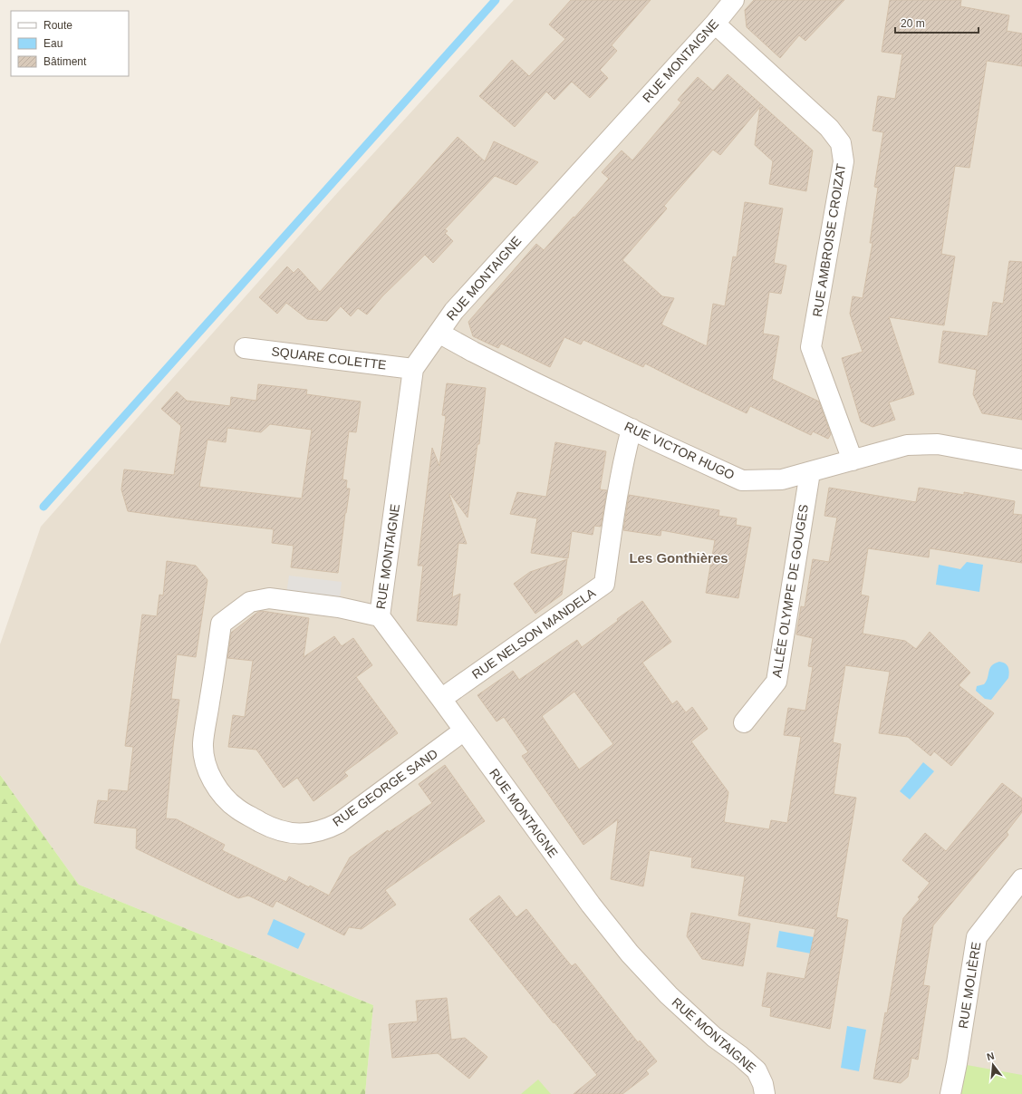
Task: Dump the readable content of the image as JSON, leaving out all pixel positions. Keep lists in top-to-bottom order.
{
  "streets": {
    "street": [
      "RUE MONTAIGNE",
      "RUE AMBROISE CROIZAT",
      "SQUARE COLETTE",
      "RUE VICTOR HUGO",
      "ALLÉE OLYMPE DE GOUGES",
      "RUE NELSON MANDELA",
      "RUE GEORGE SAND",
      "RUE MOLIÈRE"
    ]
  },
  "crossings": [
    ["RUE MONTAIGNE", "RUE AMBROISE CROIZAT"],
    ["RUE MONTAIGNE", "SQUARE COLETTE"],
    ["RUE MONTAIGNE", "RUE VICTOR HUGO"],
    ["RUE MONTAIGNE", "RUE NELSON MANDELA"],
    ["RUE MONTAIGNE", "RUE GEORGE SAND"],
    ["RUE AMBROISE CROIZAT", "RUE VICTOR HUGO"],
    ["RUE VICTOR HUGO", "ALLÉE OLYMPE DE GOUGES"],
    ["RUE VICTOR HUGO", "RUE NELSON MANDELA"]
  ],
  "districts": ["Les Gonthières"],
  "legend": ["Route", "Eau", "Bâtiment"],
  "scale_bar": "20 m",
  "north": "top"
}
